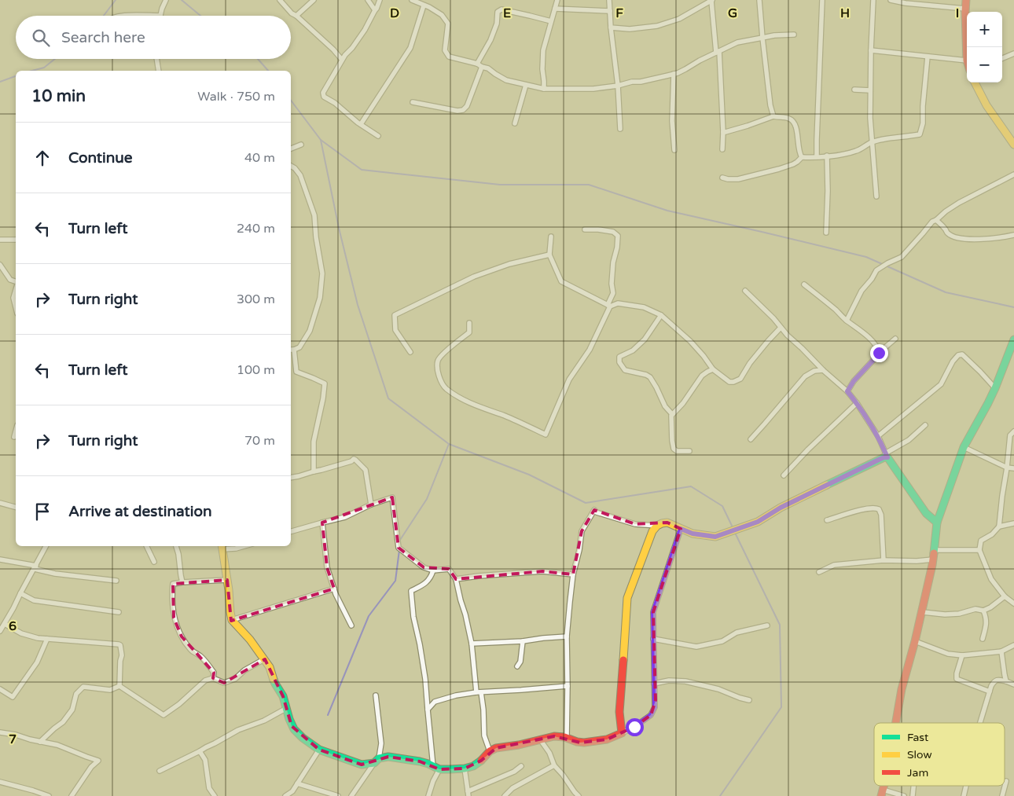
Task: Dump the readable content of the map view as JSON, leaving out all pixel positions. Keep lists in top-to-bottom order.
{
  "legend": ["Fast", "Slow", "Jam"],
  "page": {
    "map_buttons": ["+", "−"],
    "search": "Search here",
    "heading": ["10 min", "Walk · 750 m"],
    "list": [
      ["Continue", "40 m"],
      ["Turn left", "240 m"],
      ["Turn right", "300 m"],
      ["Turn left", "100 m"],
      ["Turn right", "70 m"],
      "Arrive at destination"
    ]
  },
  "grid": {
    "columns": [
      "D",
      "E",
      "F",
      "G",
      "H",
      "I"
    ],
    "rows": ["6", "7"]
  }
}
